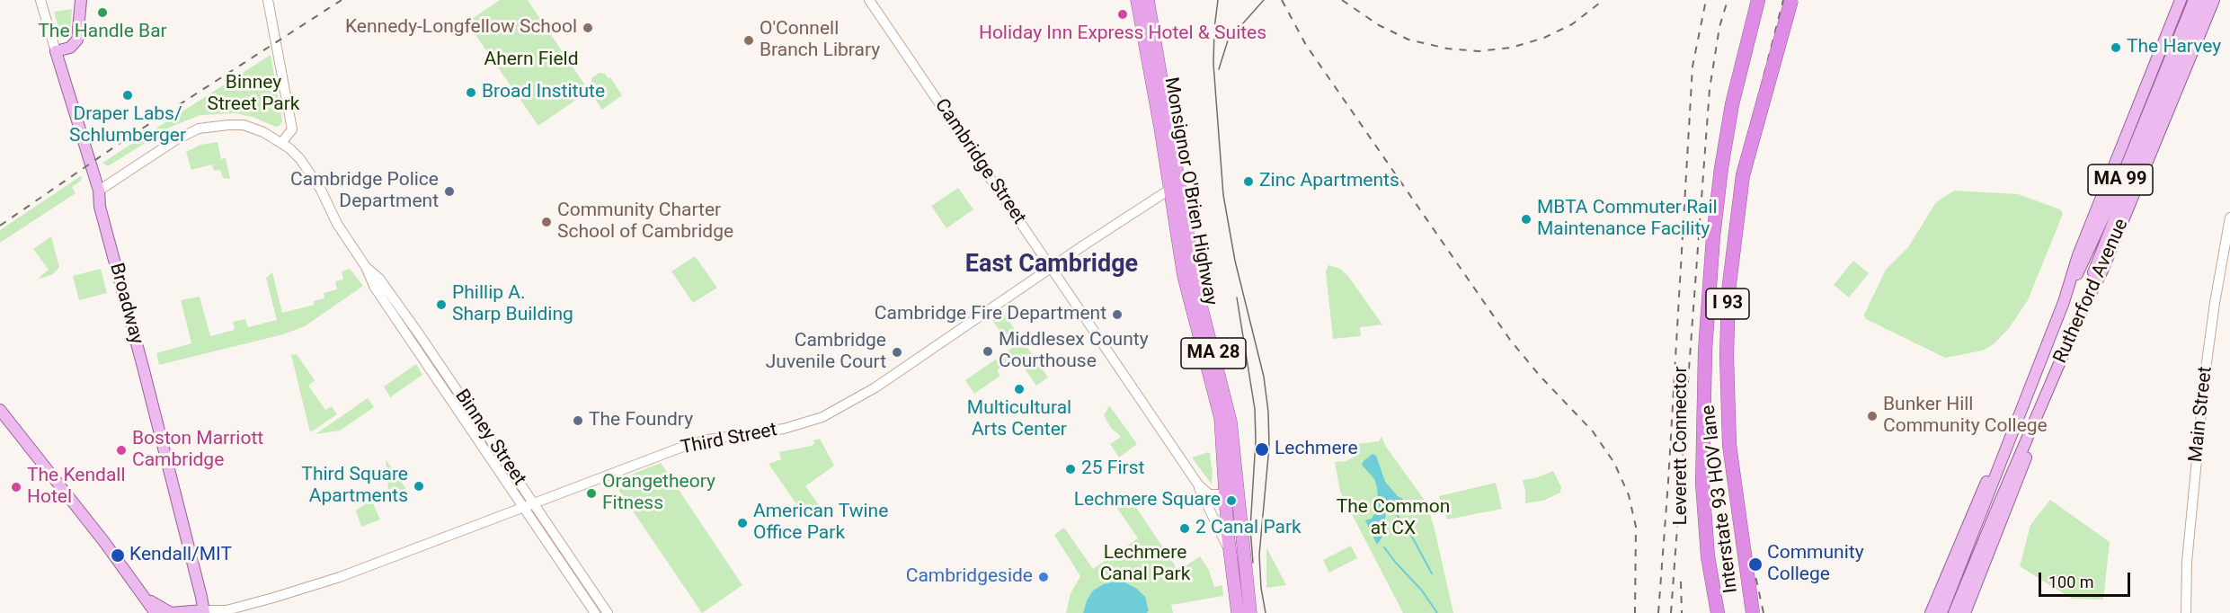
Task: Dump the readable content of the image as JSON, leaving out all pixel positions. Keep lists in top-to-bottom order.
{
  "streets": {
    "highway": [
      "Monsignor O'Brien Highway",
      "I 93",
      "MA 28",
      "Leverett Connector",
      "Interstate 93 HOV lane"
    ],
    "main road": [
      "Cambridge Street",
      "MA 99",
      "Rutherford Avenue",
      "Broadway",
      "Main Street",
      "Binney Street",
      "Third Street"
    ]
  },
  "crossings": [
    ["Cambridge Street", "Monsignor O'Brien Highway"],
    ["Cambridge Street", "Third Street"],
    ["MA 99", "Rutherford Avenue"],
    ["Monsignor O'Brien Highway", "Third Street"],
    ["Broadway", "Third Street"],
    ["Binney Street", "Third Street"]
  ],
  "districts": ["East Cambridge"],
  "parks": [
    "Ahern Field",
    "Binney Street Park",
    "The Common at CX",
    "Lechmere Canal Park"
  ],
  "places": [
    "The Handle Bar",
    "Holiday Inn Express Hotel & Suites",
    "Kennedy-Longfellow School",
    "O'Connell Branch Library",
    "The Harvey",
    "Broad Institute",
    "Draper Labs/ Schlumberger",
    "Zinc Apartments",
    "Cambridge Police Department",
    "MBTA Commuter Rail Maintenance Facility",
    "Community Charter School of Cambridge",
    "Phillip A. Sharp Building",
    "Cambridge Fire Department",
    "Middlesex County Courthouse",
    "Cambridge Juvenile Court",
    "Multicultural Arts Center",
    "Bunker Hill Community College",
    "The Foundry",
    "Lechmere",
    "Boston Marriott Cambridge",
    "25 First",
    "Third Square Apartments",
    "The Kendall Hotel",
    "Orangetheory Fitness",
    "Lechmere Square",
    "American Twine Office Park",
    "2 Canal Park",
    "Kendall/MIT",
    "Community College",
    "Cambridgeside"
  ],
  "scale_bar": "100 m"
}
